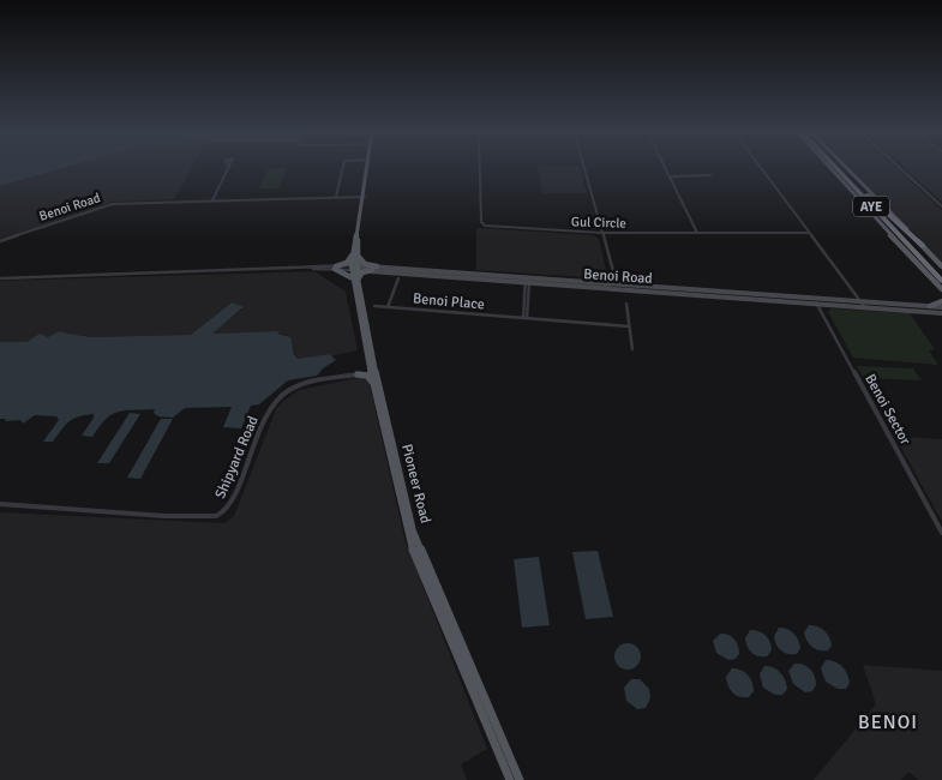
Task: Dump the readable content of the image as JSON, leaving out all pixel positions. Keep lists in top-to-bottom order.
{
  "streets": {
    "highway": ["AYE"],
    "main road": ["Benoi Road", "Pioneer Road"],
    "street": [
      "Gul Circle",
      "Benoi Place",
      "Benoi Sector",
      "Shipyard Road"
    ]
  },
  "crossings": [
    ["Benoi Road", "Benoi Sector"],
    ["Benoi Road", "Pioneer Road"],
    ["Shipyard Road", "Pioneer Road"]
  ],
  "districts": ["BENOI"]
}
